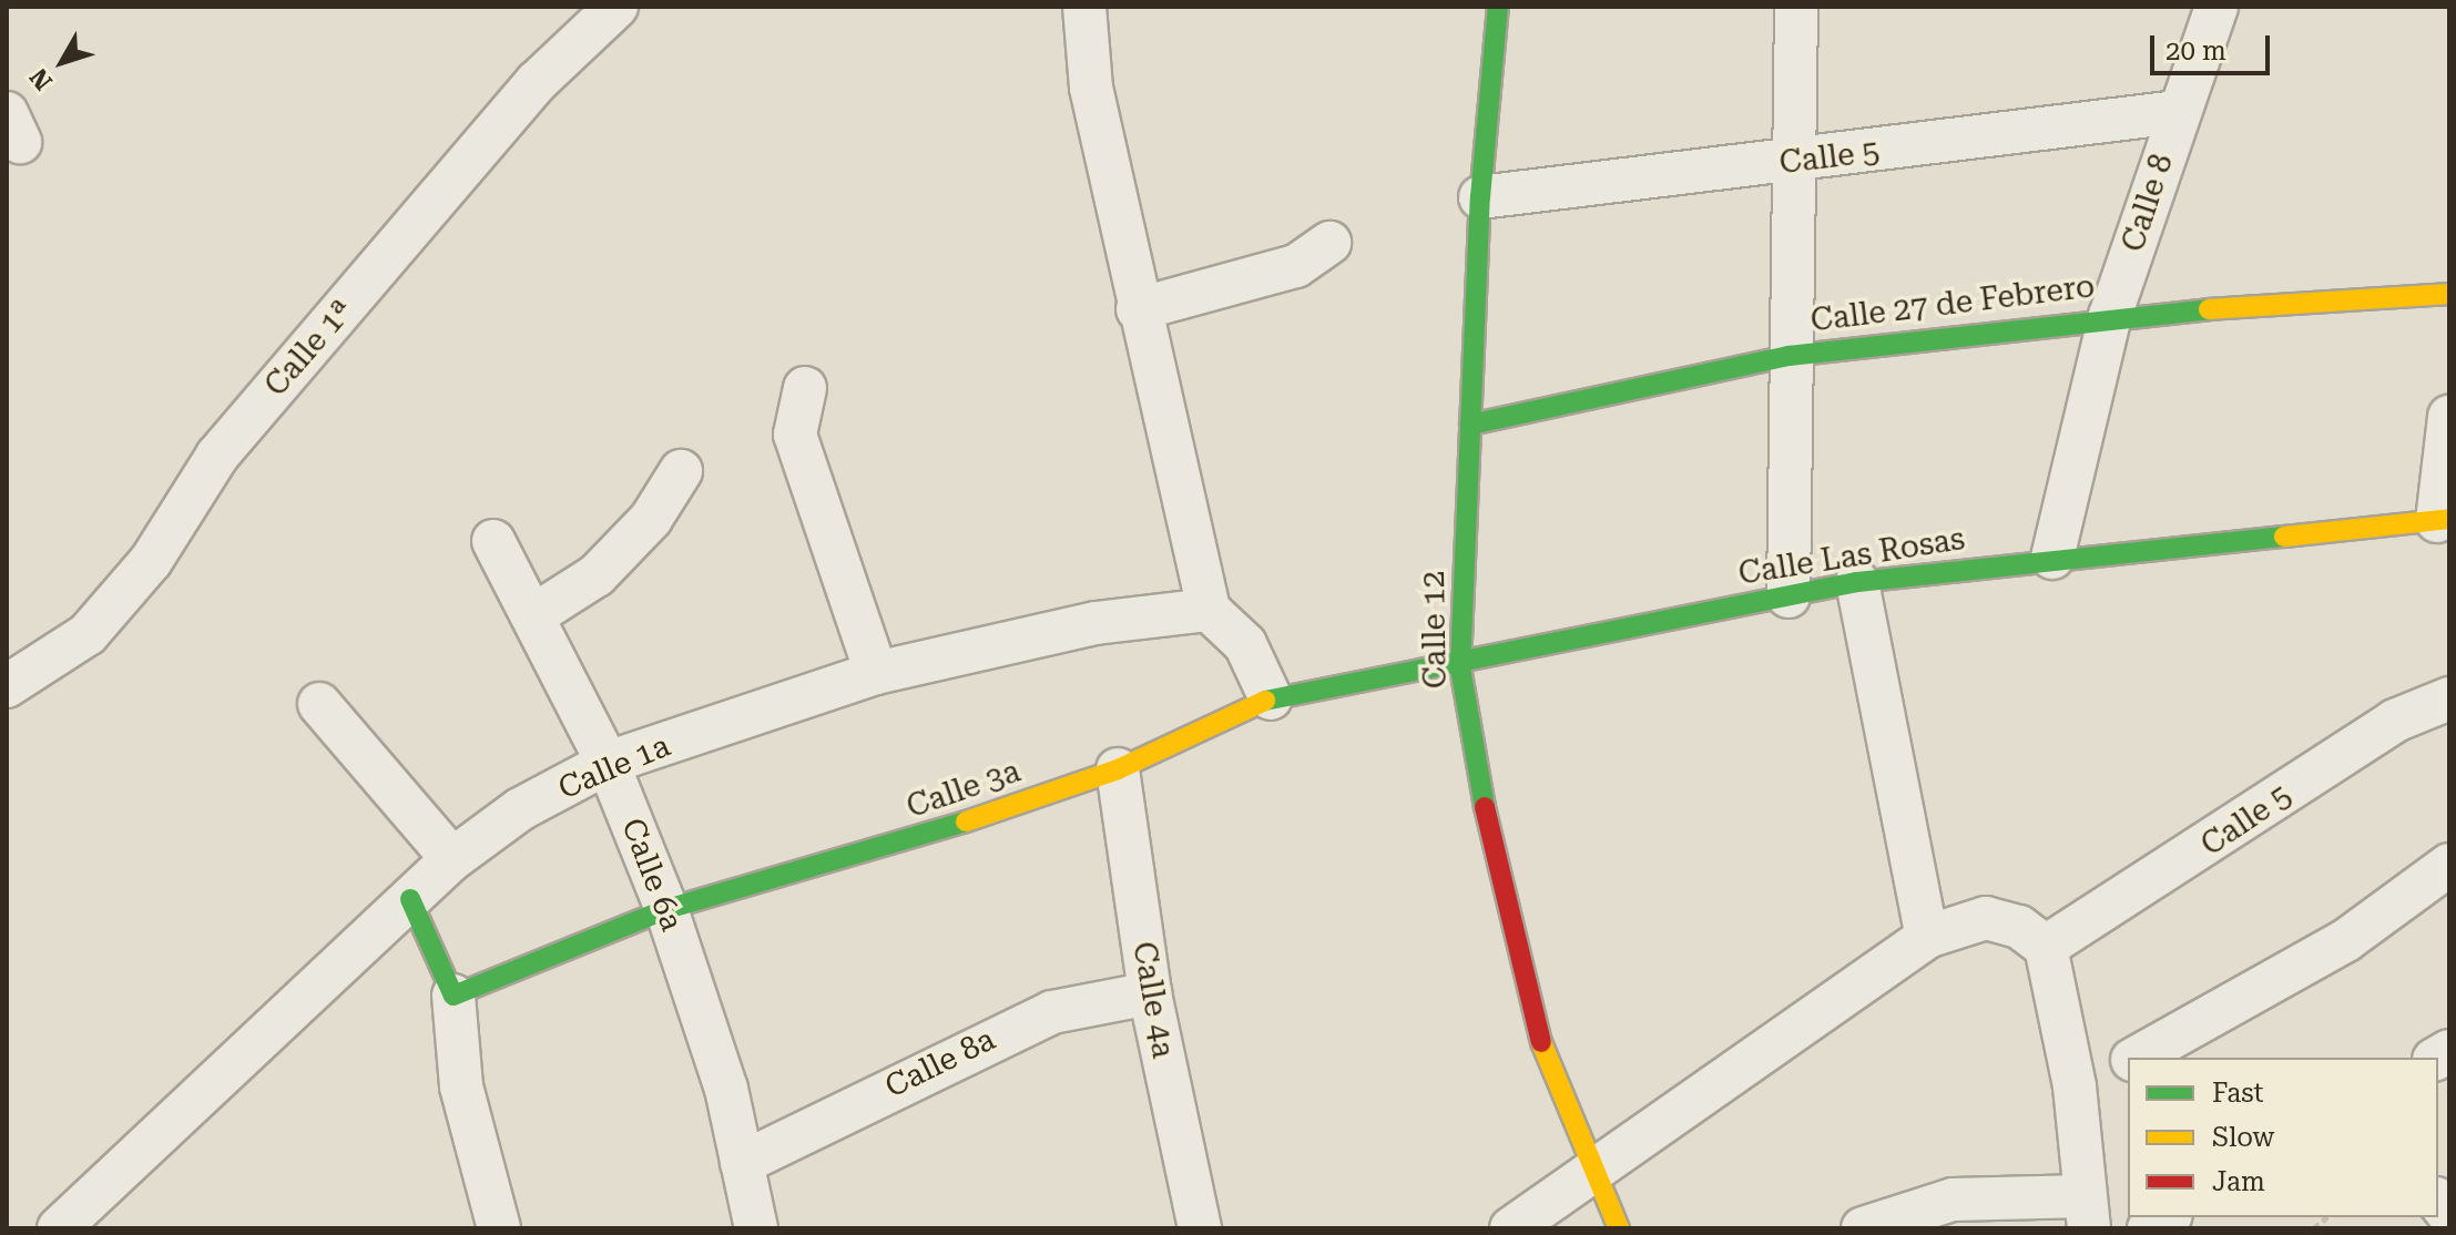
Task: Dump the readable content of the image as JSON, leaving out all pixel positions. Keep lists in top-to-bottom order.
{
  "streets": {
    "street": [
      "Calle 5",
      "Calle 8",
      "Calle 27 de Febrero",
      "Calle 1ª",
      "Calle Las Rosas",
      "Calle 12",
      "Calle 1a",
      "Calle 3a",
      "Calle 6a",
      "Calle 4a",
      "Calle 8a"
    ]
  },
  "crossings": [
    ["Calle 5", "Calle 8"],
    ["Calle 5", "Calle 12"],
    ["Calle 8", "Calle 27 de Febrero"],
    ["Calle 8", "Calle Las Rosas"],
    ["Calle 27 de Febrero", "Calle 12"],
    ["Calle Las Rosas", "Calle 12"],
    ["Calle Las Rosas", "Calle 3a"],
    ["Calle 1a", "Calle 6a"],
    ["Calle 3a", "Calle 6a"],
    ["Calle 3a", "Calle 4a"],
    ["Calle 6a", "Calle 8a"],
    ["Calle 4a", "Calle 8a"]
  ],
  "legend": ["Fast", "Slow", "Jam"],
  "scale_bar": "20 m",
  "north": "bottom left"
}
